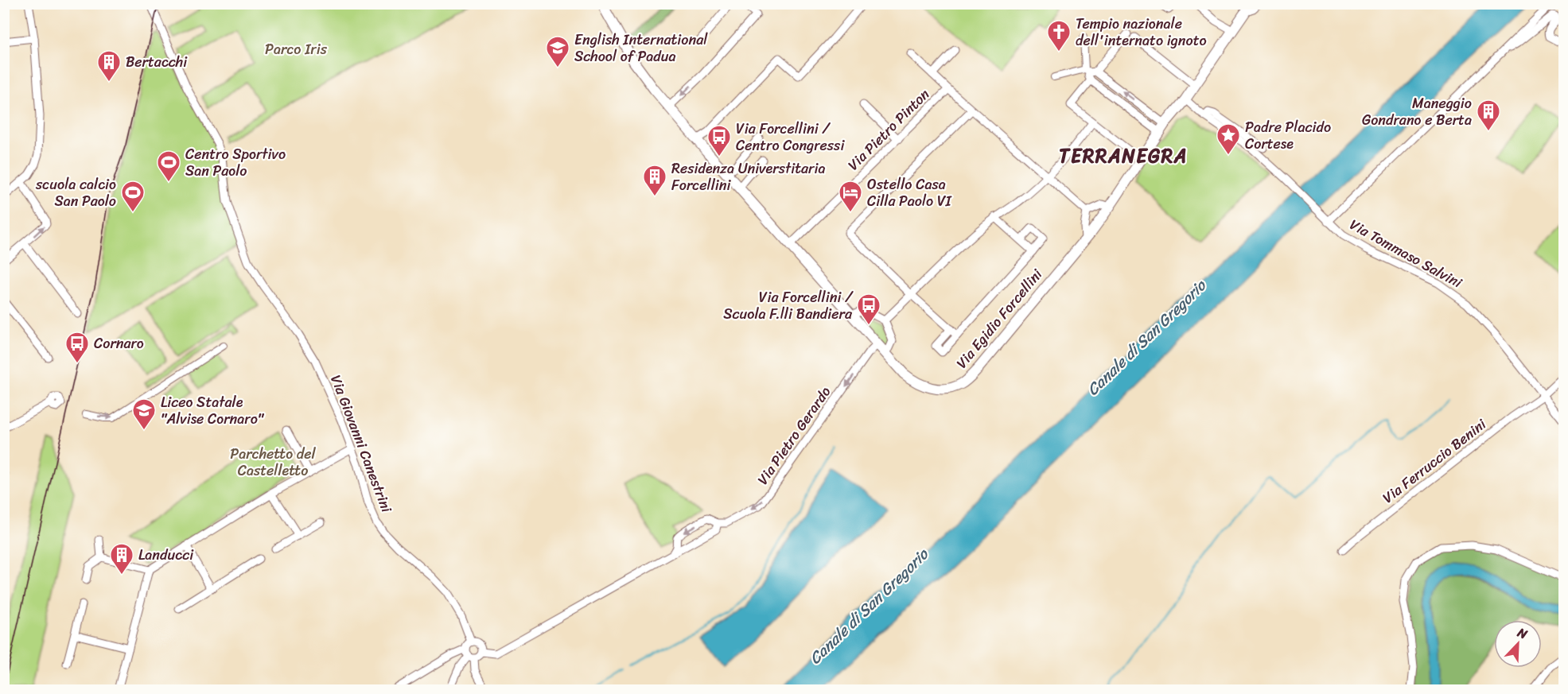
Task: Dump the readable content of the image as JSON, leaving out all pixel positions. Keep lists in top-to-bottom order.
{
  "streets": {
    "street": [
      "Via Pietro Pinton",
      "Via Tommaso Salvini",
      "Via Egidio Forcellini",
      "Via Pietro Gerardo",
      "Via Giovanni Canestrini",
      "Via Ferruccio Benini"
    ]
  },
  "crossings": [
    ["Via Pietro Pinton", "Via Egidio Forcellini"],
    ["Via Tommaso Salvini", "Via Ferruccio Benini"],
    ["Via Egidio Forcellini", "Via Pietro Gerardo"],
    ["Via Pietro Gerardo", "Via Giovanni Canestrini"]
  ],
  "one_way": ["Via Pietro Gerardo"],
  "districts": ["TERRANEGRA"],
  "water": ["Canale di San Gregorio"],
  "parks": ["Parco Iris", "Parchetto del Castelletto"],
  "places": {
    "church": ["Tempio nazionale dell'internato ignoto"],
    "school or university": ["English International School of Padua", "Liceo Statale \"Alvise Cornaro\""],
    "building": [
      "Bertacchi",
      "Maneggio Gondrano e Berta",
      "Residenza Universtitaria Forcellini",
      "Landucci"
    ],
    "place": ["Padre Placido Cortese"],
    "bus stop": ["Via Forcellini / Centro Congressi", "Via Forcellini / Scuola F.lli Bandiera", "Cornaro"],
    "sports": ["Centro Sportivo San Paolo", "scuola calcio San Paolo"],
    "hotel": ["Ostello Casa Cilla Paolo VI"]
  },
  "north": "top right"
}
